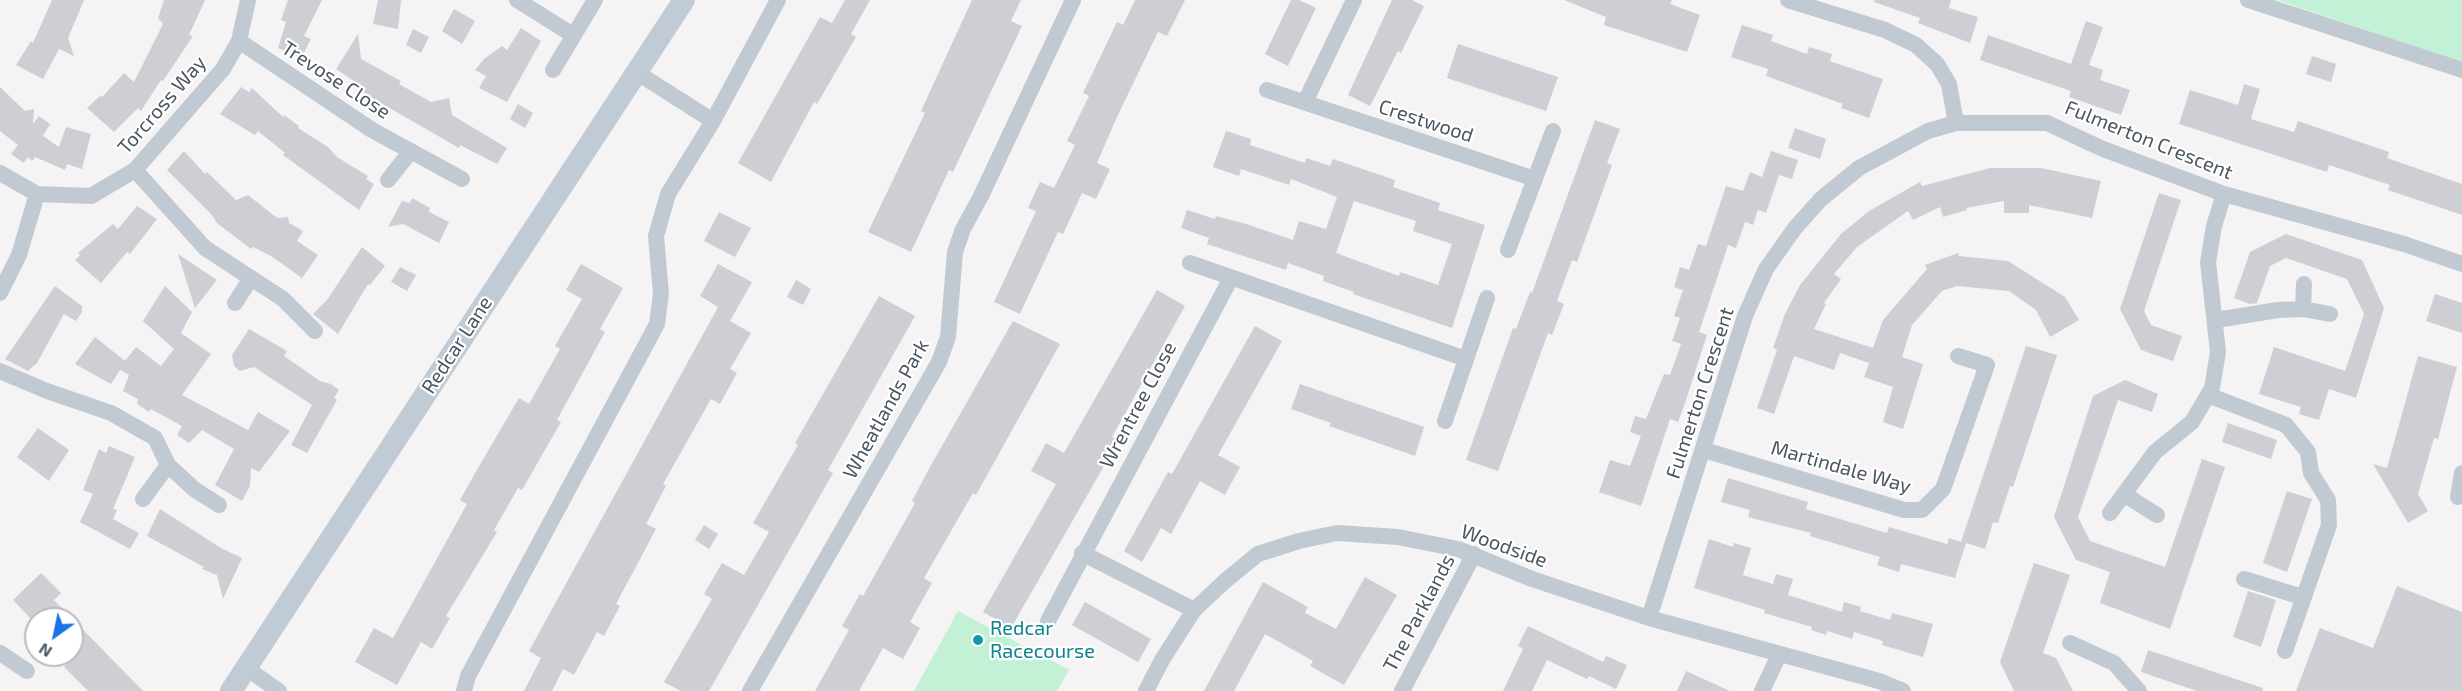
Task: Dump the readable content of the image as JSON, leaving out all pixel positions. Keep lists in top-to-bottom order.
{
  "streets": {
    "main road": ["Redcar Lane"],
    "street": [
      "Trevose Close",
      "Torcross Way",
      "Crestwood",
      "Fulmerton Crescent",
      "Wrentree Close",
      "Wheatlands Park",
      "Martindale Way",
      "Woodside",
      "The Parklands"
    ]
  },
  "crossings": [
    ["Trevose Close", "Torcross Way"],
    ["Fulmerton Crescent", "Martindale Way"],
    ["Fulmerton Crescent", "Woodside"],
    ["Woodside", "The Parklands"]
  ],
  "places": ["Redcar Racecourse"],
  "north": "bottom left"
}
